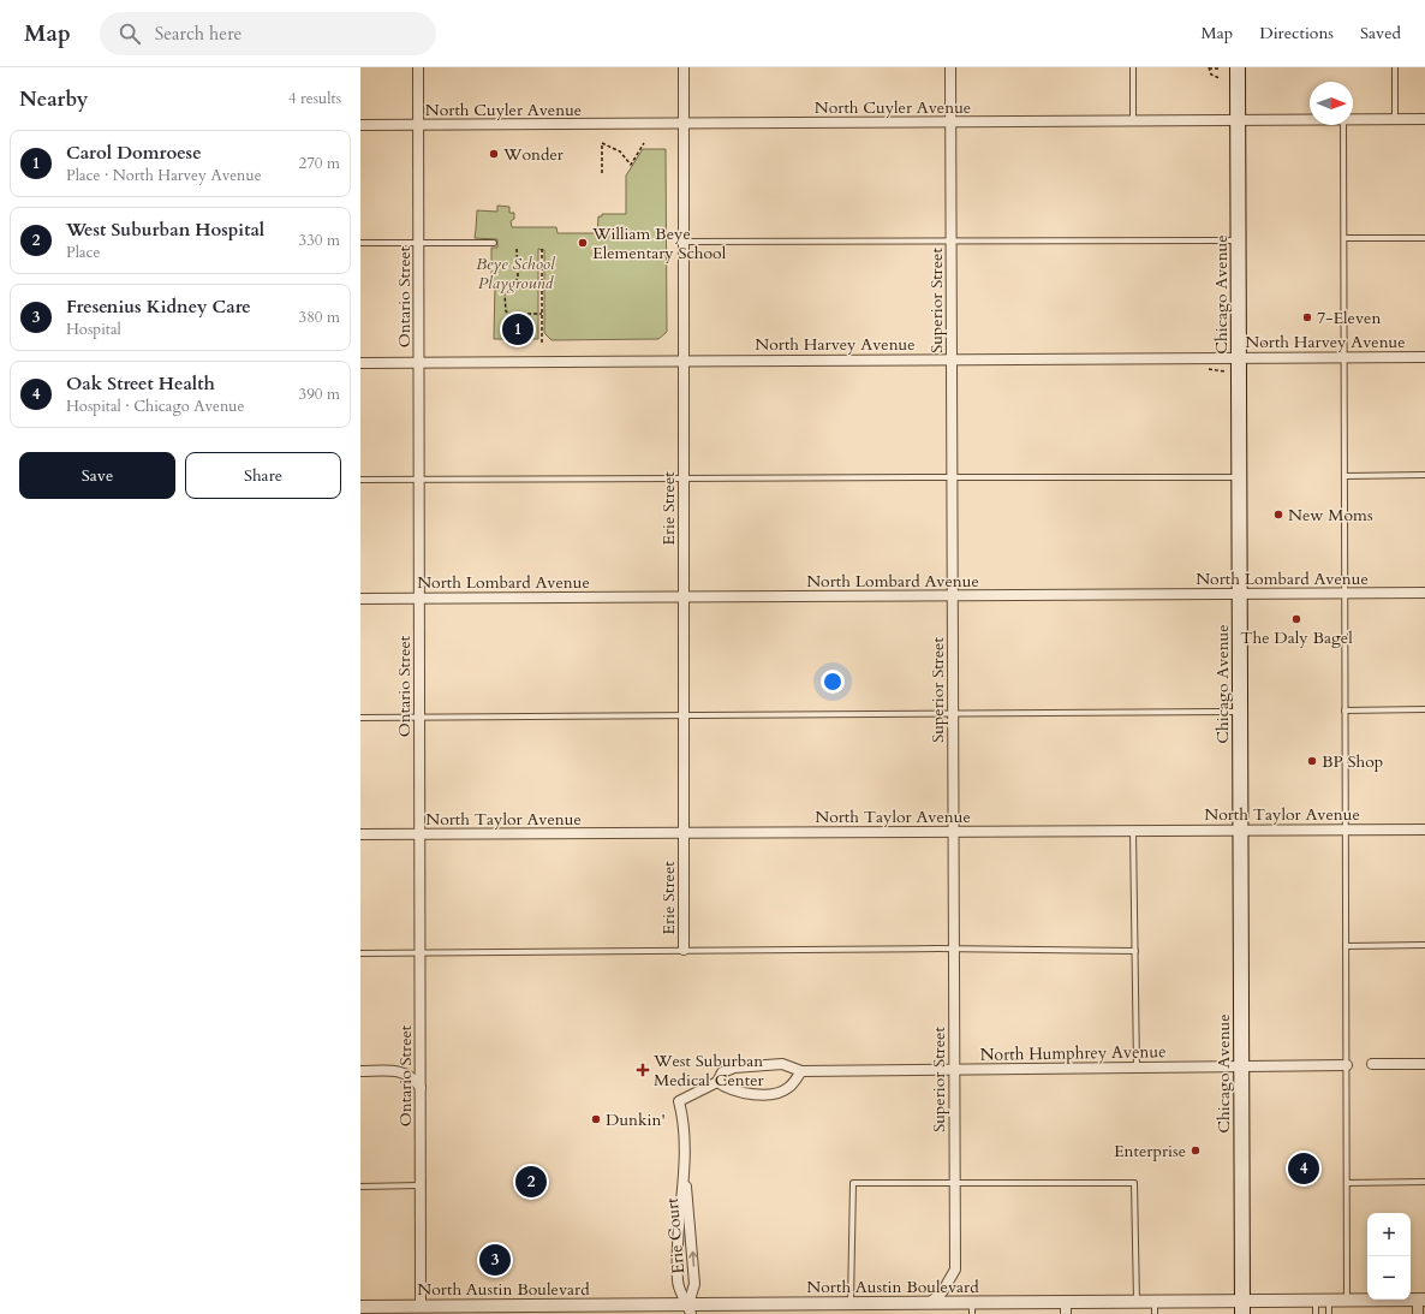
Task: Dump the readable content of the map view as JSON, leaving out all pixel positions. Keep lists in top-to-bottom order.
{
  "streets": {
    "main road": ["Chicago Avenue"],
    "street": [
      "North Cuyler Avenue",
      "Ontario Street",
      "Superior Street",
      "North Harvey Avenue",
      "Erie Street",
      "North Lombard Avenue",
      "North Taylor Avenue",
      "North Humphrey Avenue",
      "Erie Court",
      "North Austin Boulevard"
    ]
  },
  "crossings": [
    ["North Cuyler Avenue", "Chicago Avenue"],
    ["North Cuyler Avenue", "Ontario Street"],
    ["North Cuyler Avenue", "Superior Street"],
    ["North Cuyler Avenue", "Erie Street"],
    ["Chicago Avenue", "North Harvey Avenue"],
    ["Chicago Avenue", "North Lombard Avenue"],
    ["Chicago Avenue", "North Taylor Avenue"],
    ["Chicago Avenue", "North Humphrey Avenue"],
    ["Chicago Avenue", "North Austin Boulevard"],
    ["Ontario Street", "North Harvey Avenue"],
    ["Ontario Street", "North Lombard Avenue"],
    ["Ontario Street", "North Taylor Avenue"],
    ["Ontario Street", "North Austin Boulevard"],
    ["Superior Street", "North Harvey Avenue"],
    ["Superior Street", "North Lombard Avenue"],
    ["Superior Street", "North Taylor Avenue"],
    ["Superior Street", "North Humphrey Avenue"],
    ["Superior Street", "North Austin Boulevard"],
    ["North Harvey Avenue", "Erie Street"],
    ["Erie Street", "North Lombard Avenue"],
    ["Erie Street", "North Taylor Avenue"],
    ["North Humphrey Avenue", "Erie Court"],
    ["Erie Court", "North Austin Boulevard"]
  ],
  "parks": ["Beye School Playground"],
  "places": {
    "other": [
      "Wonder",
      "William Beye Elementary School",
      "7-Eleven",
      "New Moms",
      "The Daly Bagel",
      "BP Shop",
      "Dunkin'",
      "Enterprise"
    ],
    "health": ["West Suburban Medical Center"]
  },
  "north": "right",
  "page": {
    "header": "Map",
    "search": "Search here",
    "nav": ["Map", "Directions", "Saved"],
    "heading": ["Nearby", "4 results"],
    "list": [
      {
        "mark": "1",
        "name": "Carol Domroese",
        "note": "Place · North Harvey Avenue",
        "value": "270 m"
      },
      {
        "mark": "2",
        "name": "West Suburban Hospital",
        "note": "Place",
        "value": "330 m"
      },
      {
        "mark": "3",
        "name": "Fresenius Kidney Care",
        "note": "Hospital",
        "value": "380 m"
      },
      {
        "mark": "4",
        "name": "Oak Street Health",
        "note": "Hospital · Chicago Avenue",
        "value": "390 m"
      }
    ],
    "pins": [
      "1",
      "4",
      "2",
      "3"
    ],
    "buttons": ["Save", "Share"],
    "map_buttons": ["+", "−"]
  }
}
